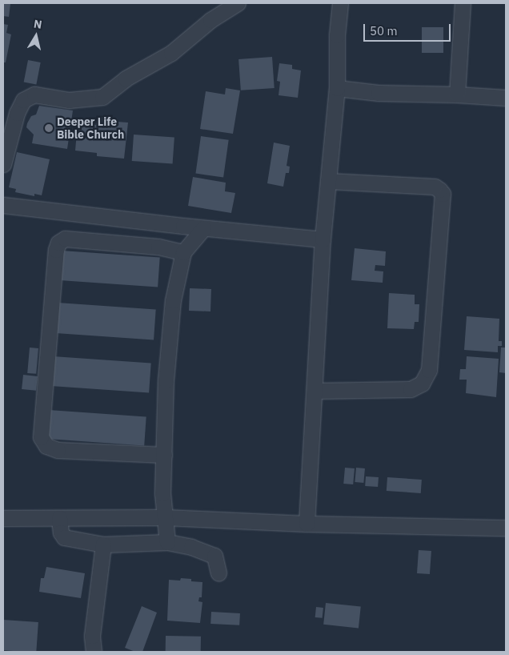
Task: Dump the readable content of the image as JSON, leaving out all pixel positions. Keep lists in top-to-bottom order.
{
  "places": ["Deeper Life Bible Church"],
  "scale_bar": "50 m",
  "north": "top"
}
